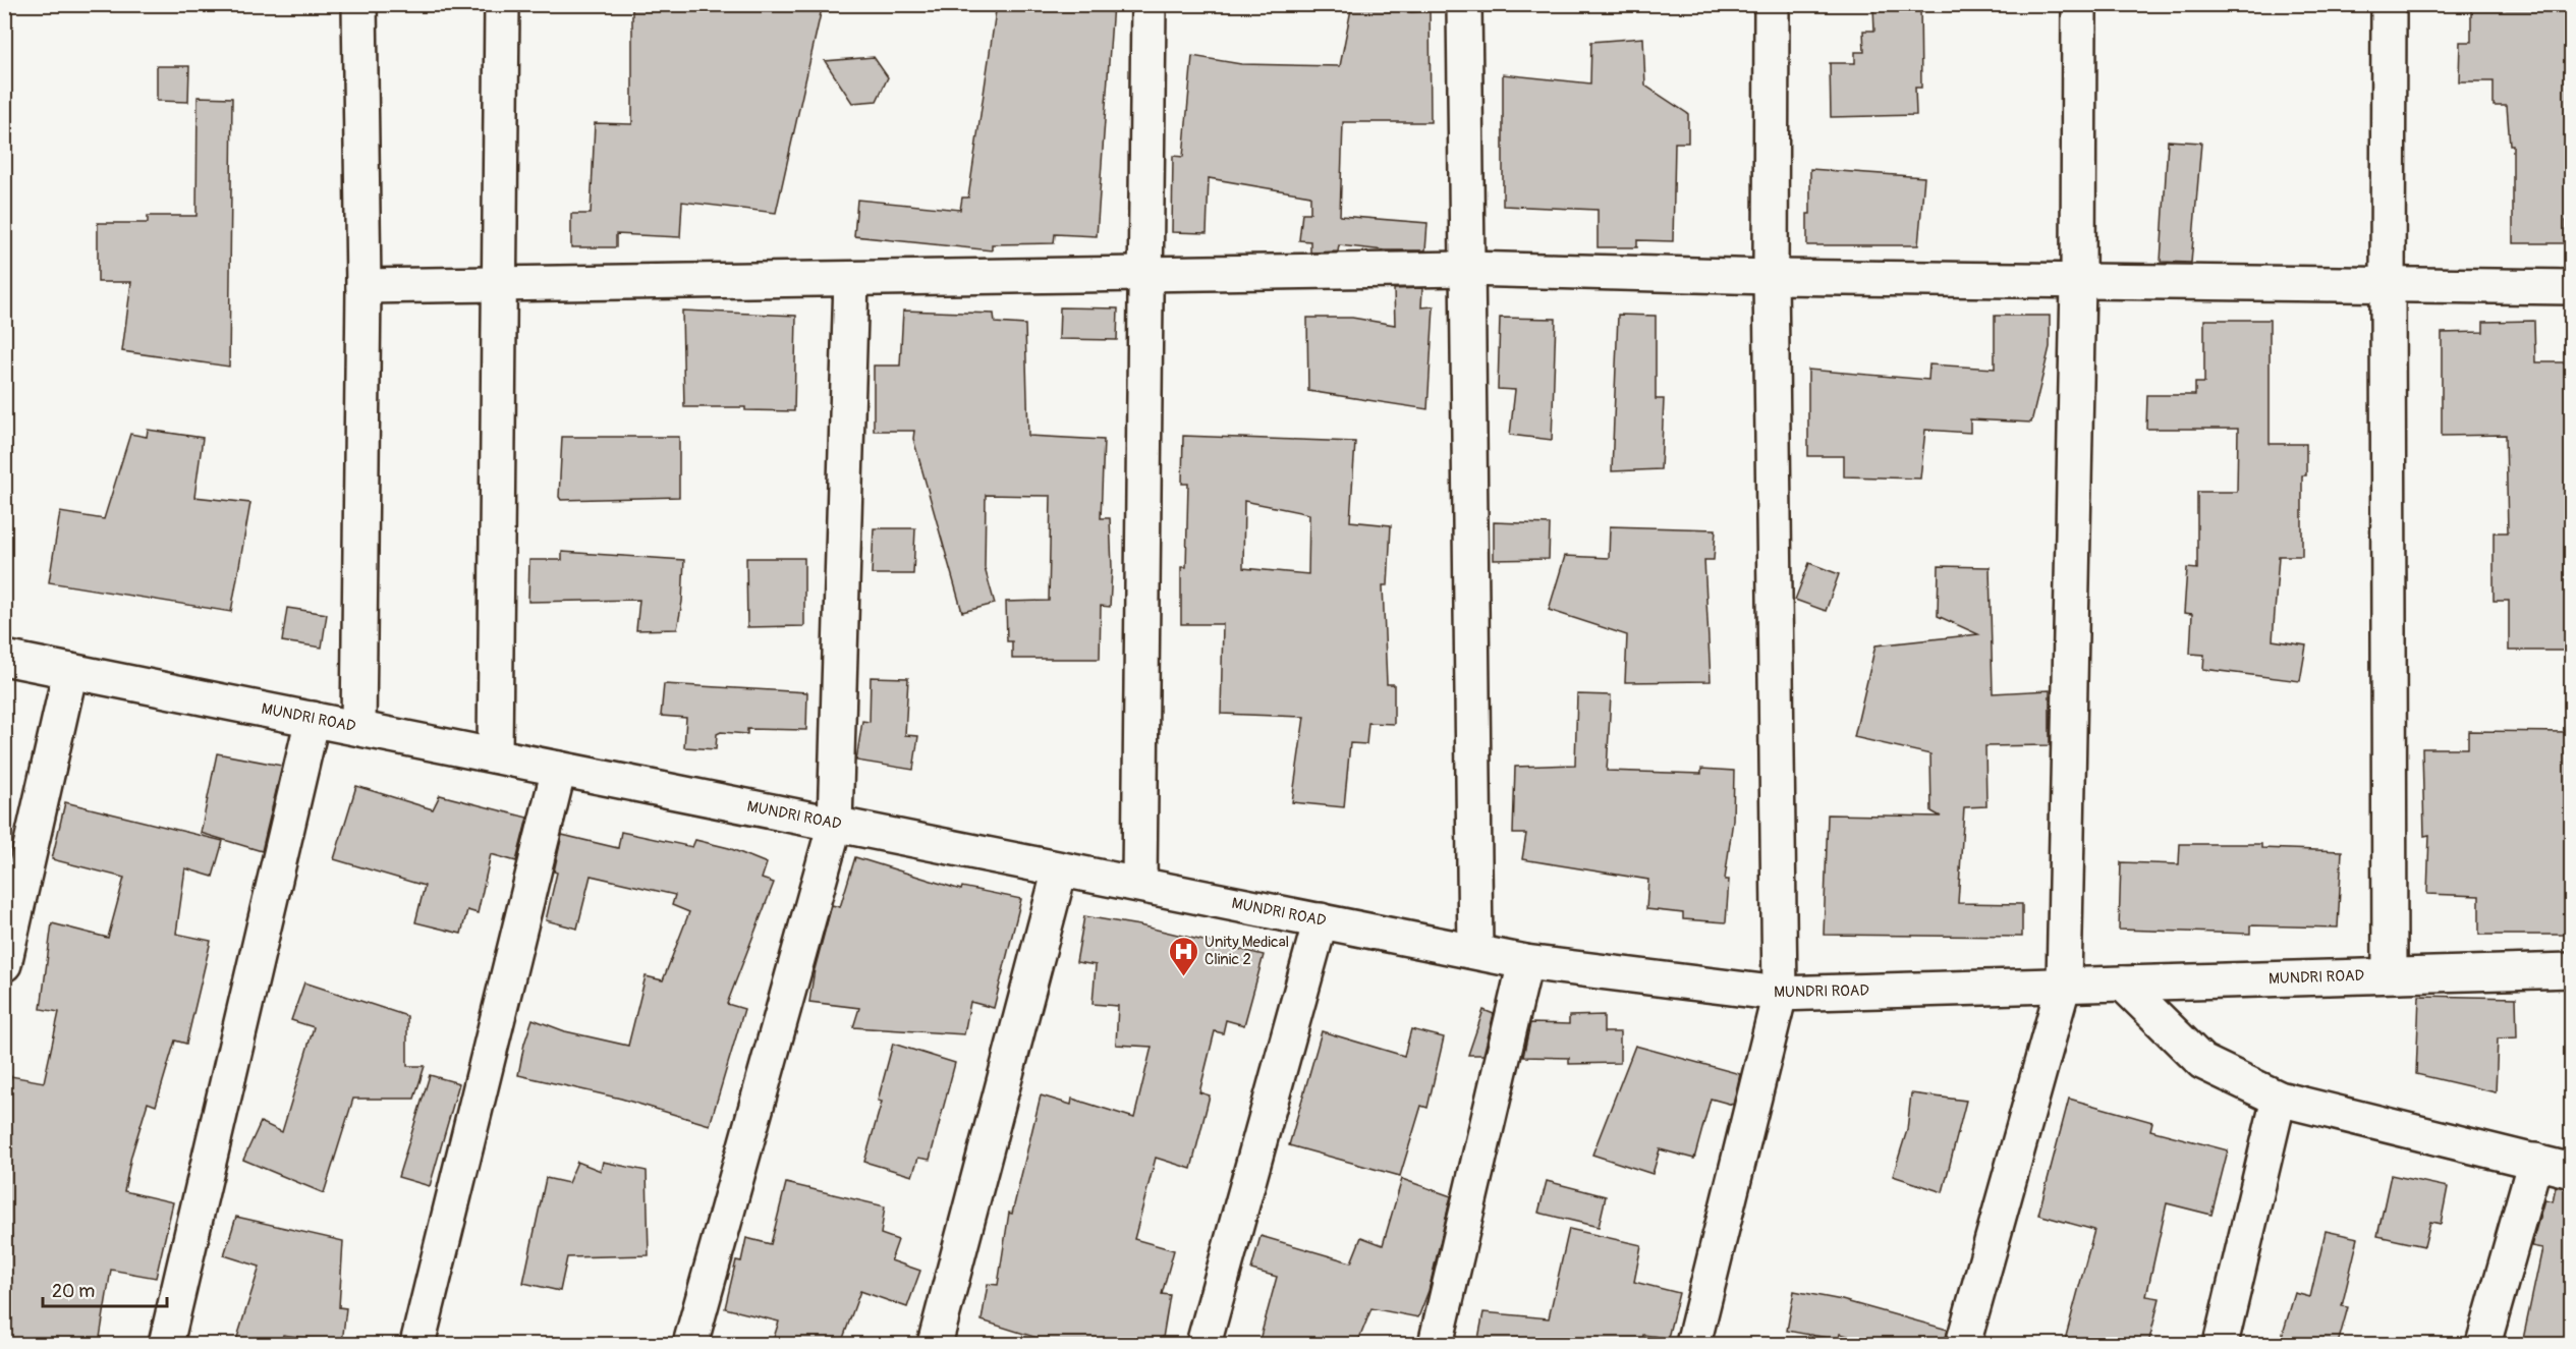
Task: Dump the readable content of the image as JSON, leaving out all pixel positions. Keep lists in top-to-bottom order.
{
  "streets": {
    "street": ["MUNDRI ROAD"]
  },
  "places": {
    "hospital": ["Unity Medical Clinic 2"]
  },
  "scale_bar": "20 m"
}
